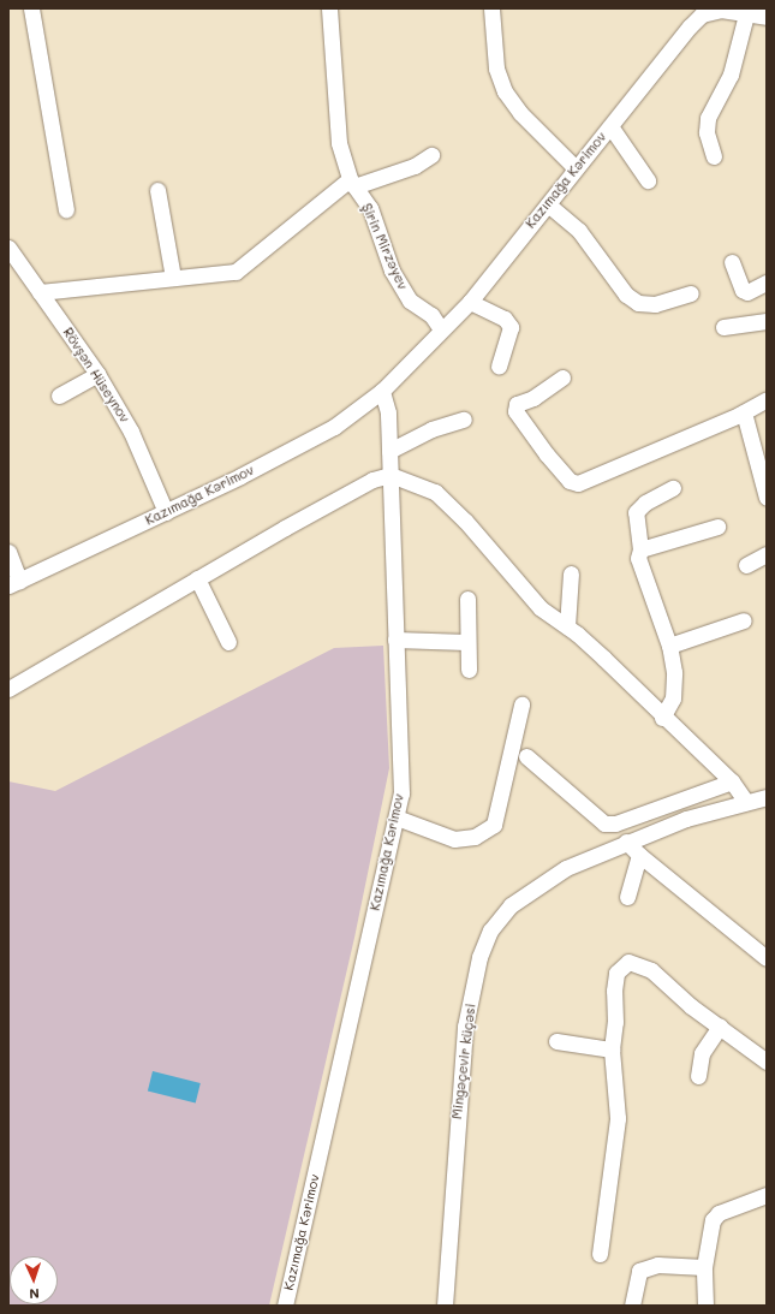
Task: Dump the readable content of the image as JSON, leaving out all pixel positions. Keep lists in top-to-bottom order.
{
  "streets": {
    "street": [
      "Kazımağa Kərimov",
      "Şirin Mirzəyev",
      "Rövşən Hüseynov",
      "Mingəçevir küçəsi"
    ]
  },
  "crossings": [
    ["Kazımağa Kərimov", "Şirin Mirzəyev"],
    ["Kazımağa Kərimov", "Rövşən Hüseynov"]
  ],
  "north": "bottom"
}
